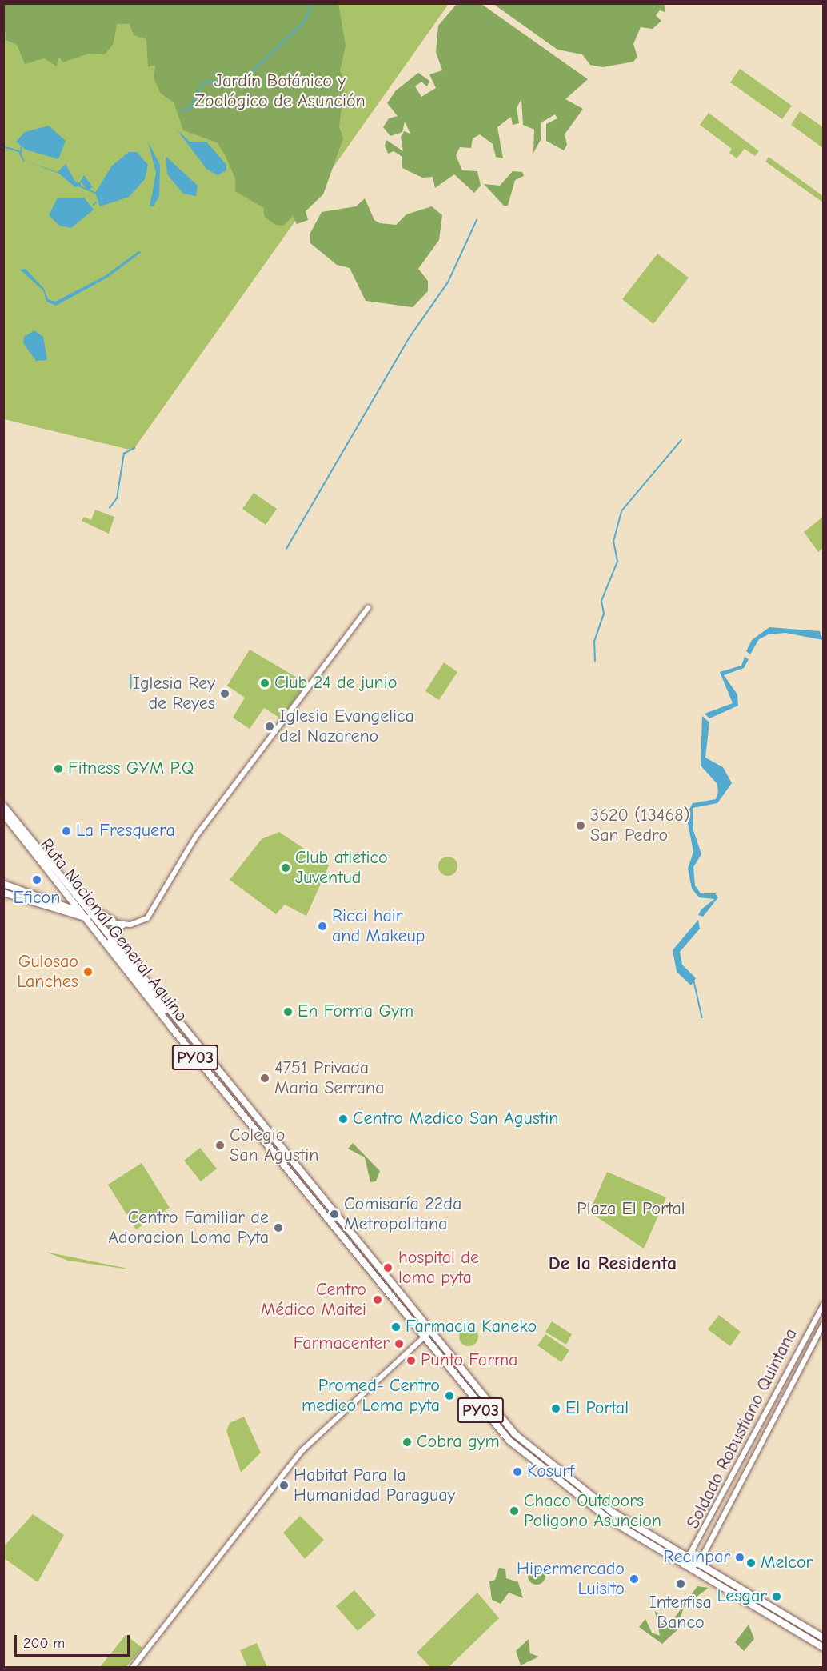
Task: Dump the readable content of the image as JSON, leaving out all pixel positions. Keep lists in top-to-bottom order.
{
  "streets": {
    "highway": ["Ruta Nacional General Aquino", "PY03"],
    "street": ["Soldado Robustiano Quintana"]
  },
  "crossings": [
    ["Ruta Nacional General Aquino", "Soldado Robustiano Quintana"]
  ],
  "districts": ["De la Residenta"],
  "parks": ["Jardín Botánico y Zoológico de Asunción", "Plaza El Portal"],
  "places": [
    "Club 24 de junio",
    "Iglesia Rey de Reyes",
    "Iglesia Evangelica del Nazareno",
    "Fitness GYM P.Q",
    "3620 (13468) San Pedro",
    "La Fresquera",
    "Club atletico Juventud",
    "Eficon",
    "Ricci hair and Makeup",
    "Gulosao Lanches",
    "En Forma Gym",
    "4751 Privada Maria Serrana",
    "Centro Medico San Agustin",
    "Colegio San Agustin",
    "Comisaría 22da Metropolitana",
    "Centro Familiar de Adoracion Loma Pyta",
    "hospital de loma pyta",
    "Centro Médico Maitei",
    "Farmacia Kaneko",
    "Farmacenter",
    "Punto Farma",
    "Promed- Centro medico Loma pyta",
    "El Portal",
    "Cobra gym",
    "Kosurf",
    "Habitat Para la Humanidad Paraguay",
    "Chaco Outdoors Poligono Asuncion",
    "Recinpar",
    "Melcor",
    "Hipermercado Luisito",
    "Interfisa Banco",
    "Lesgar"
  ],
  "scale_bar": "200 m"
}
